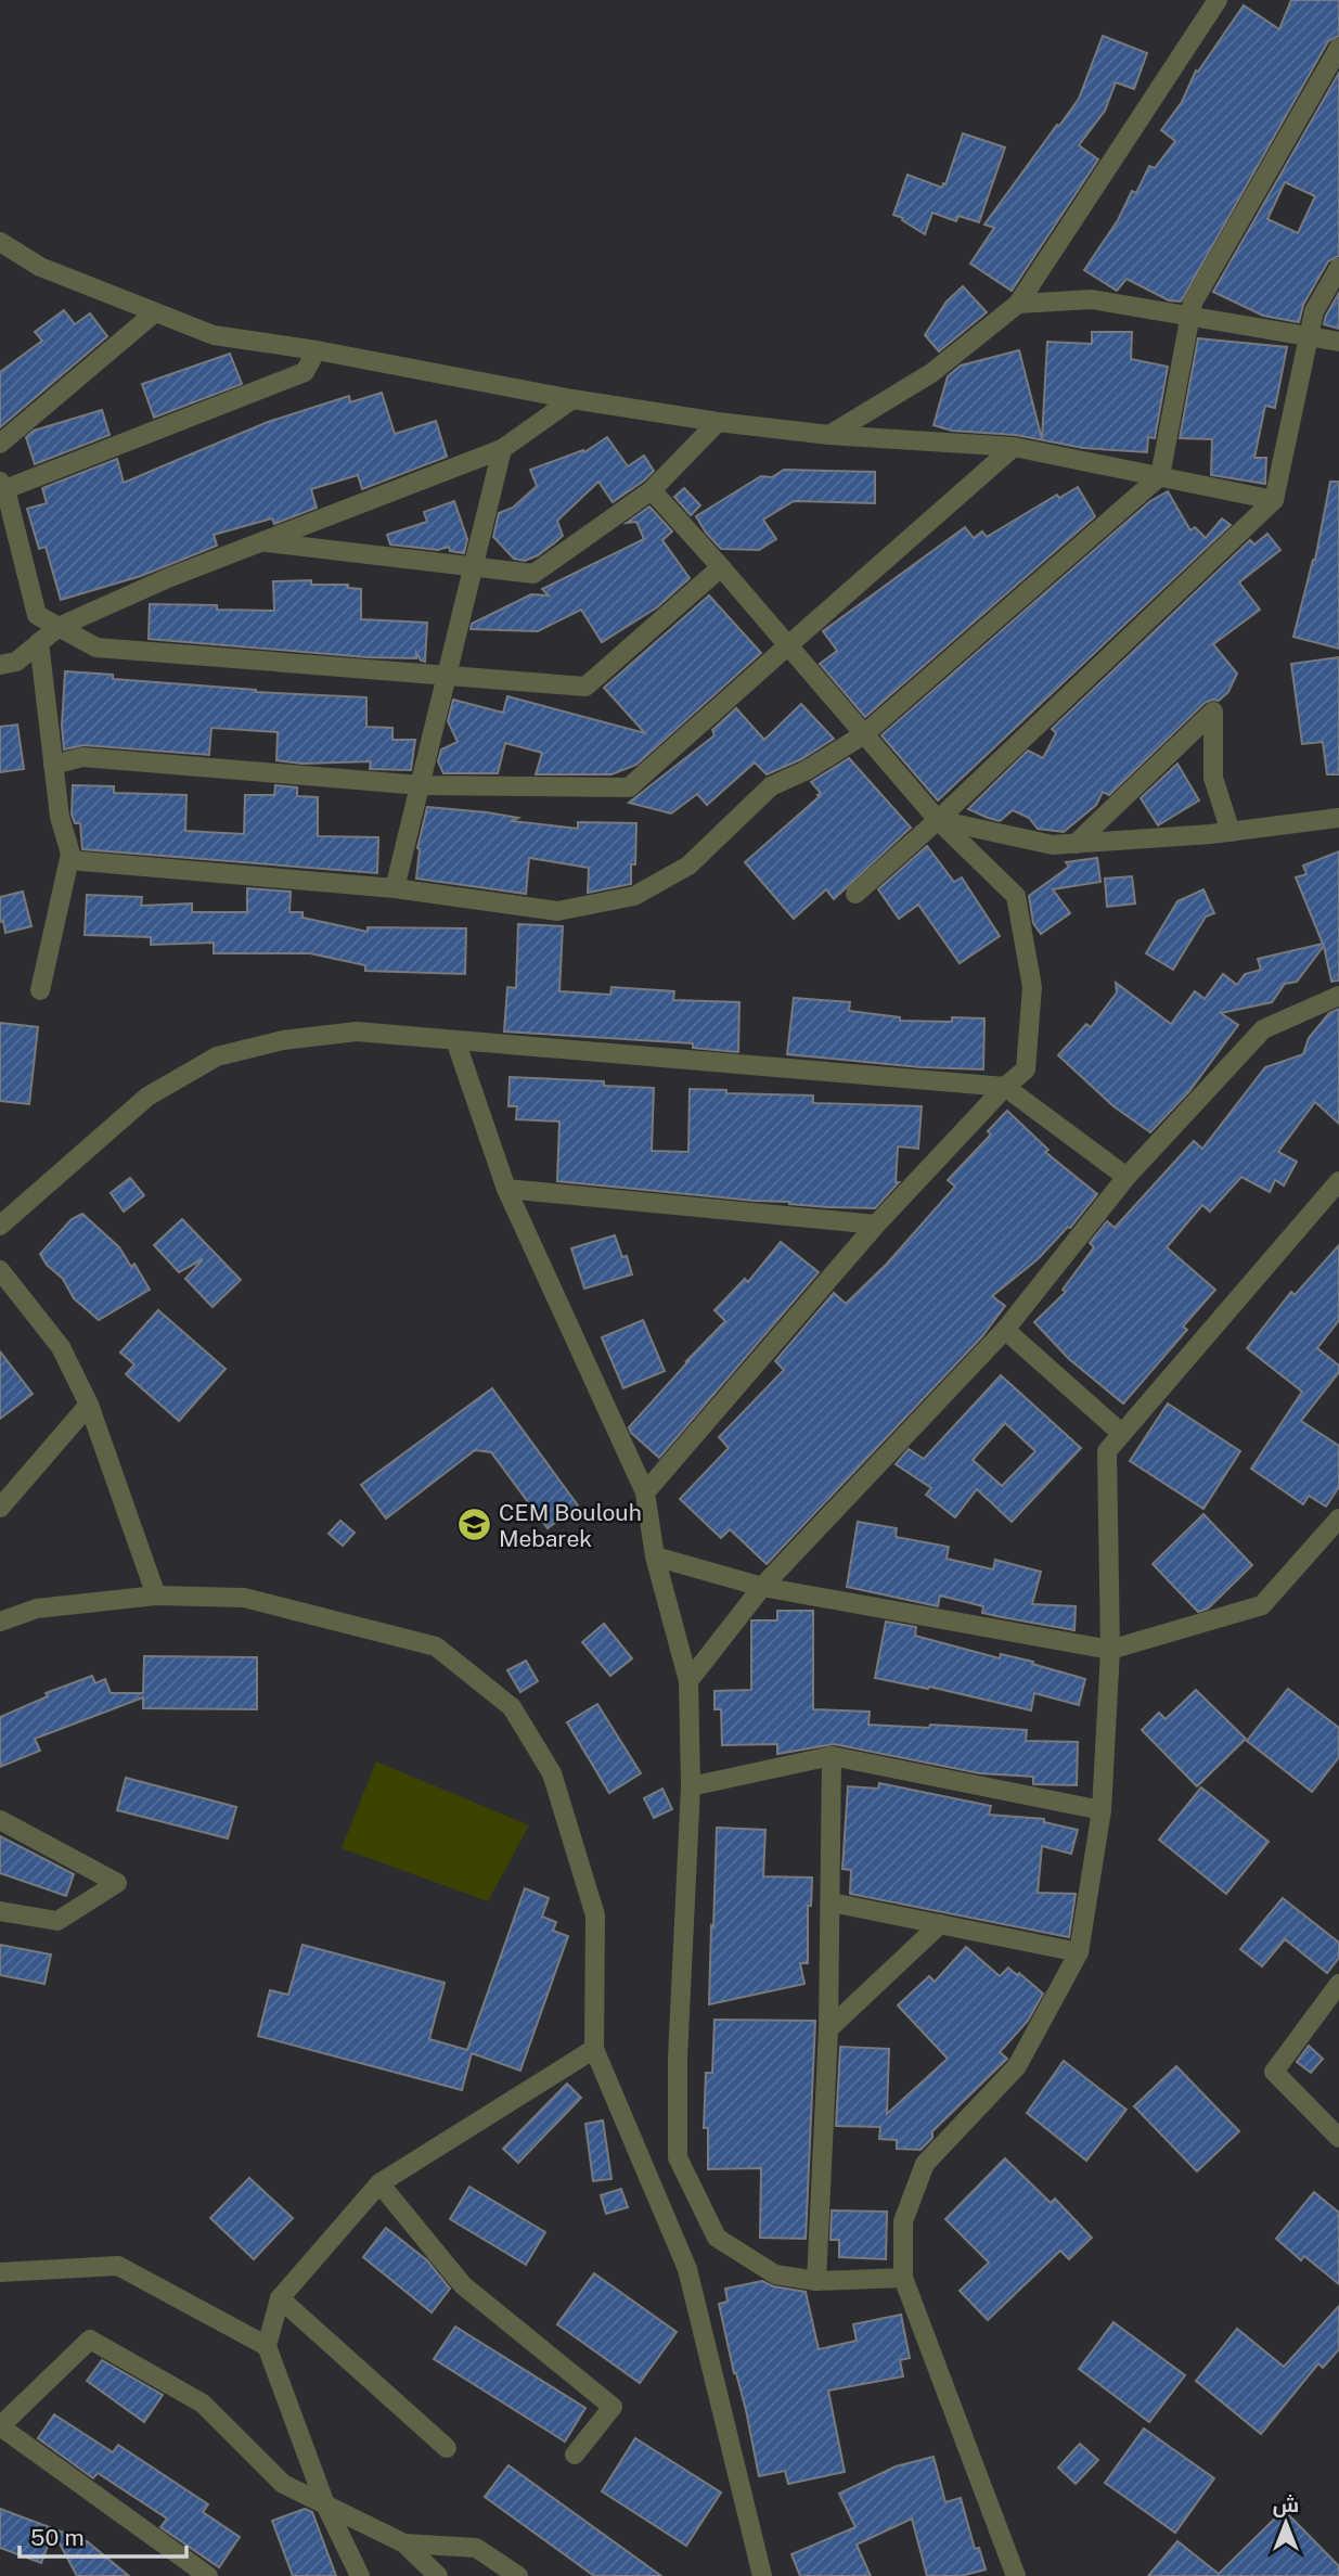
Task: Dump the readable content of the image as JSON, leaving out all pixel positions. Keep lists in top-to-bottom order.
{
  "places": {
    "school or university": ["CEM Boulouh Mebarek"]
  },
  "scale_bar": "50 m",
  "north": "top"
}
